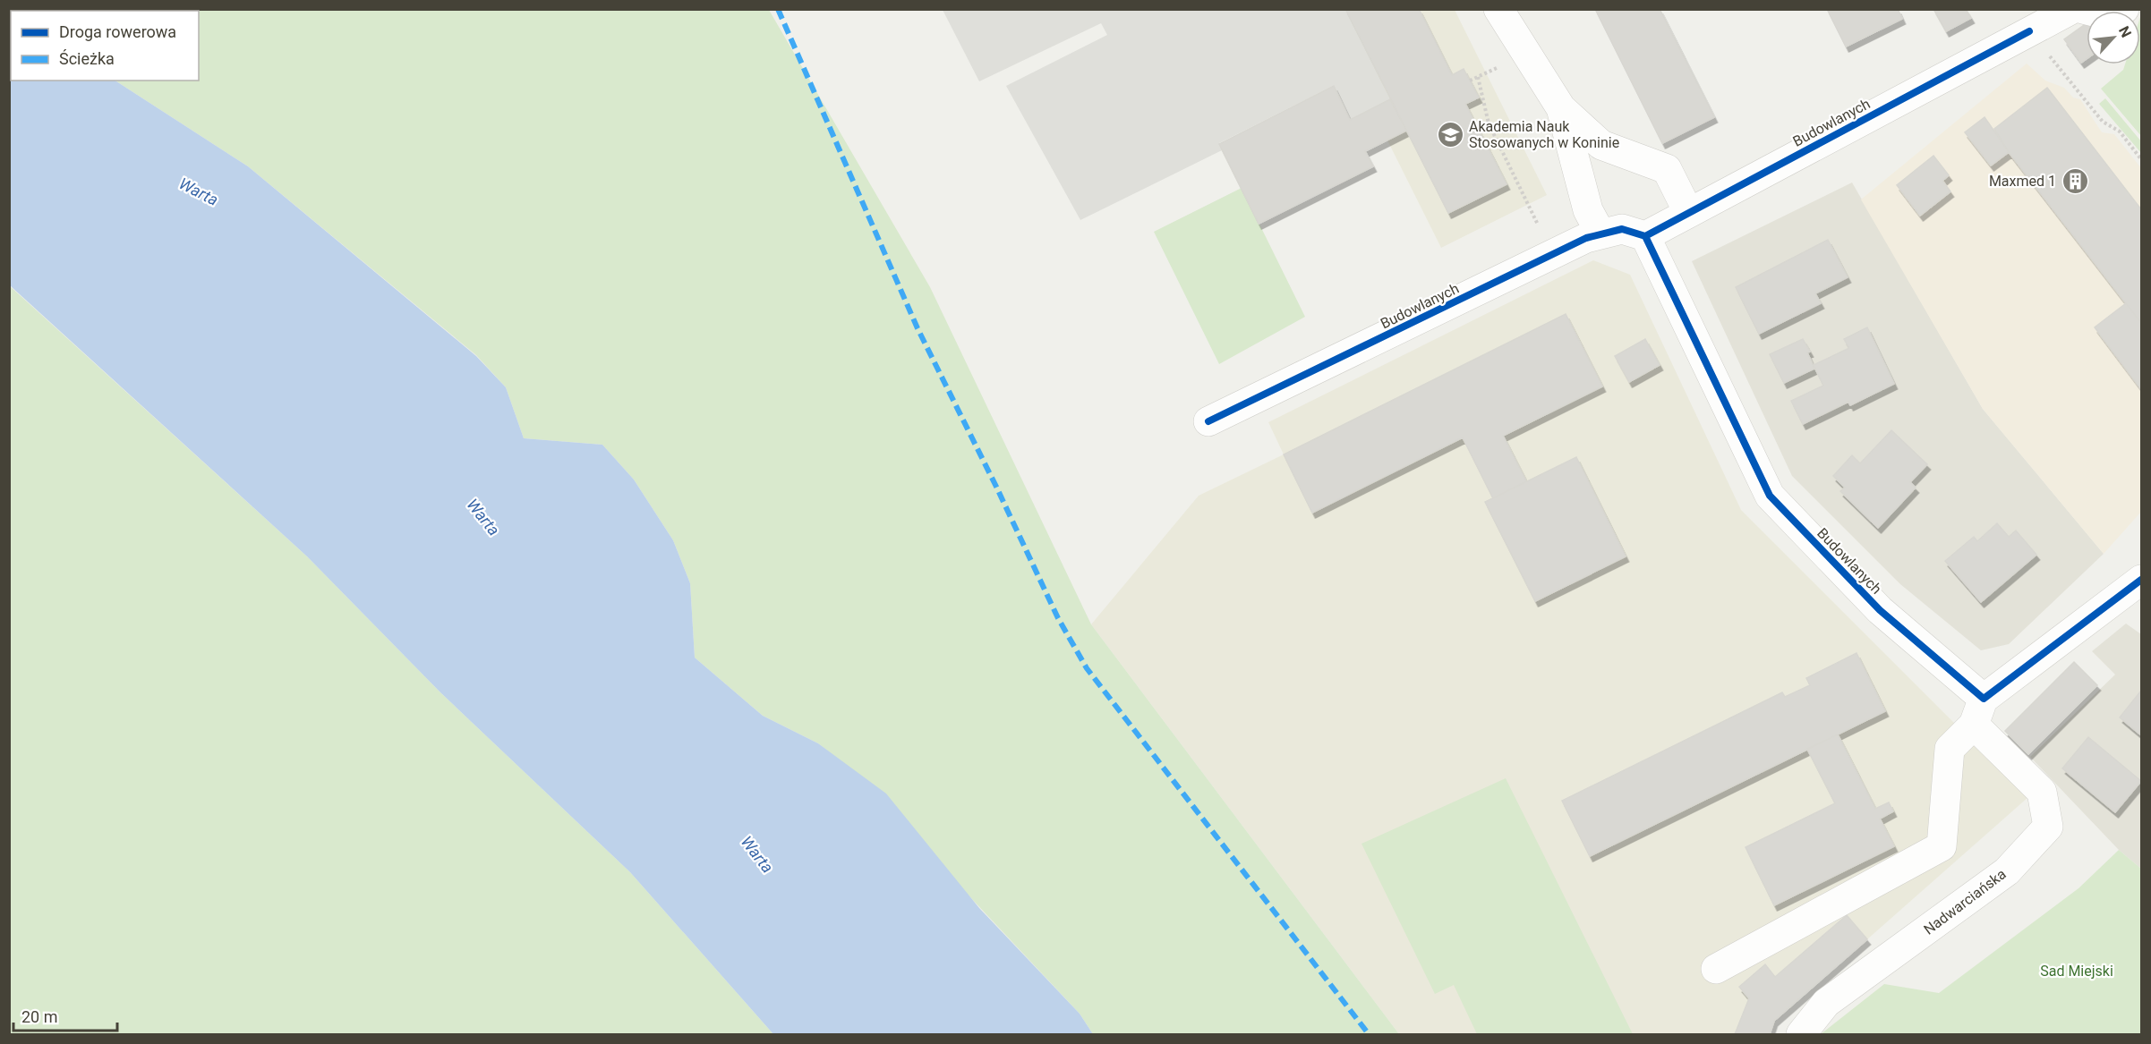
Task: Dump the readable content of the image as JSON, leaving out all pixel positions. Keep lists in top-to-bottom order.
{
  "streets": {
    "street": ["Budowlanych", "Nadwarciańska"]
  },
  "crossings": [
    ["Budowlanych", "Nadwarciańska"]
  ],
  "water": ["Warta"],
  "parks": ["Sad Miejski"],
  "places": {
    "school or university": ["Akademia Nauk Stosowanych w Koninie"],
    "building": ["Maxmed 1"]
  },
  "legend": ["Droga rowerowa", "Ścieżka"],
  "scale_bar": "20 m",
  "north": "top right"
}
